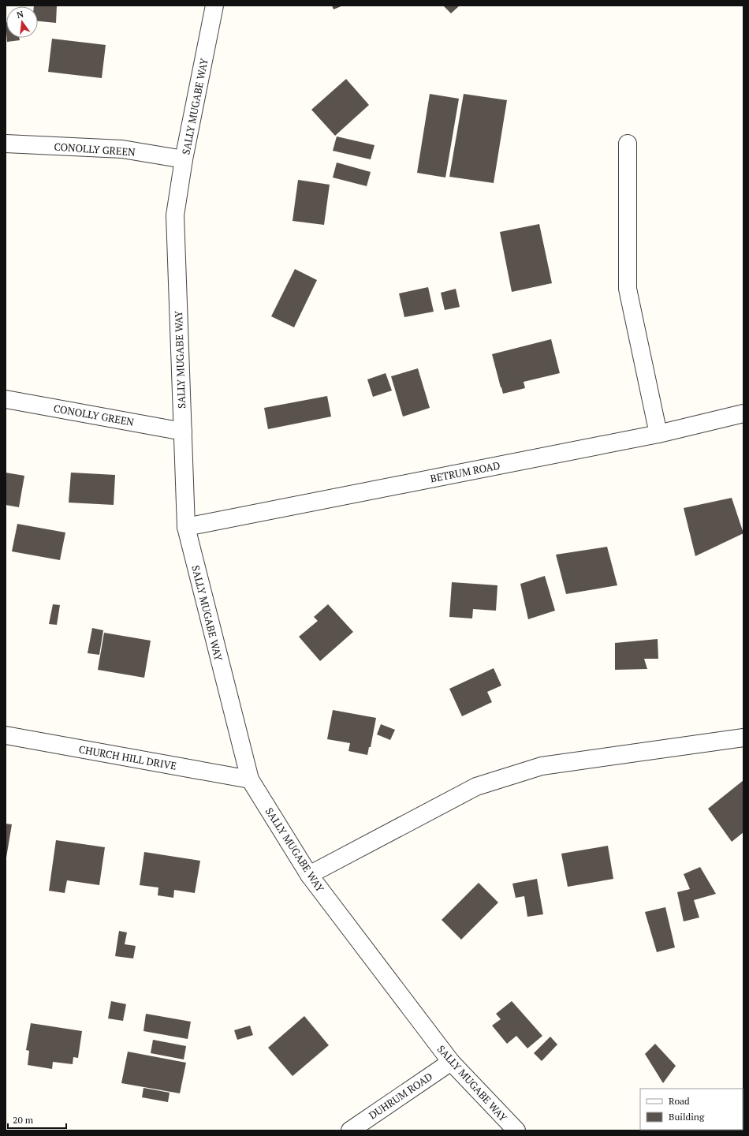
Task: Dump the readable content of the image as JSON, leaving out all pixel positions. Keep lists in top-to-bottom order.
{
  "streets": {
    "street": [
      "SALLY MUGABE WAY",
      "CONOLLY GREEN",
      "BETRUM ROAD",
      "CHURCH HILL DRIVE",
      "DUHRUM ROAD"
    ]
  },
  "crossings": [
    ["SALLY MUGABE WAY", "CONOLLY GREEN"],
    ["SALLY MUGABE WAY", "BETRUM ROAD"],
    ["SALLY MUGABE WAY", "CHURCH HILL DRIVE"],
    ["SALLY MUGABE WAY", "DUHRUM ROAD"]
  ],
  "legend": ["Road", "Building"],
  "scale_bar": "20 m",
  "north": "top"
}
